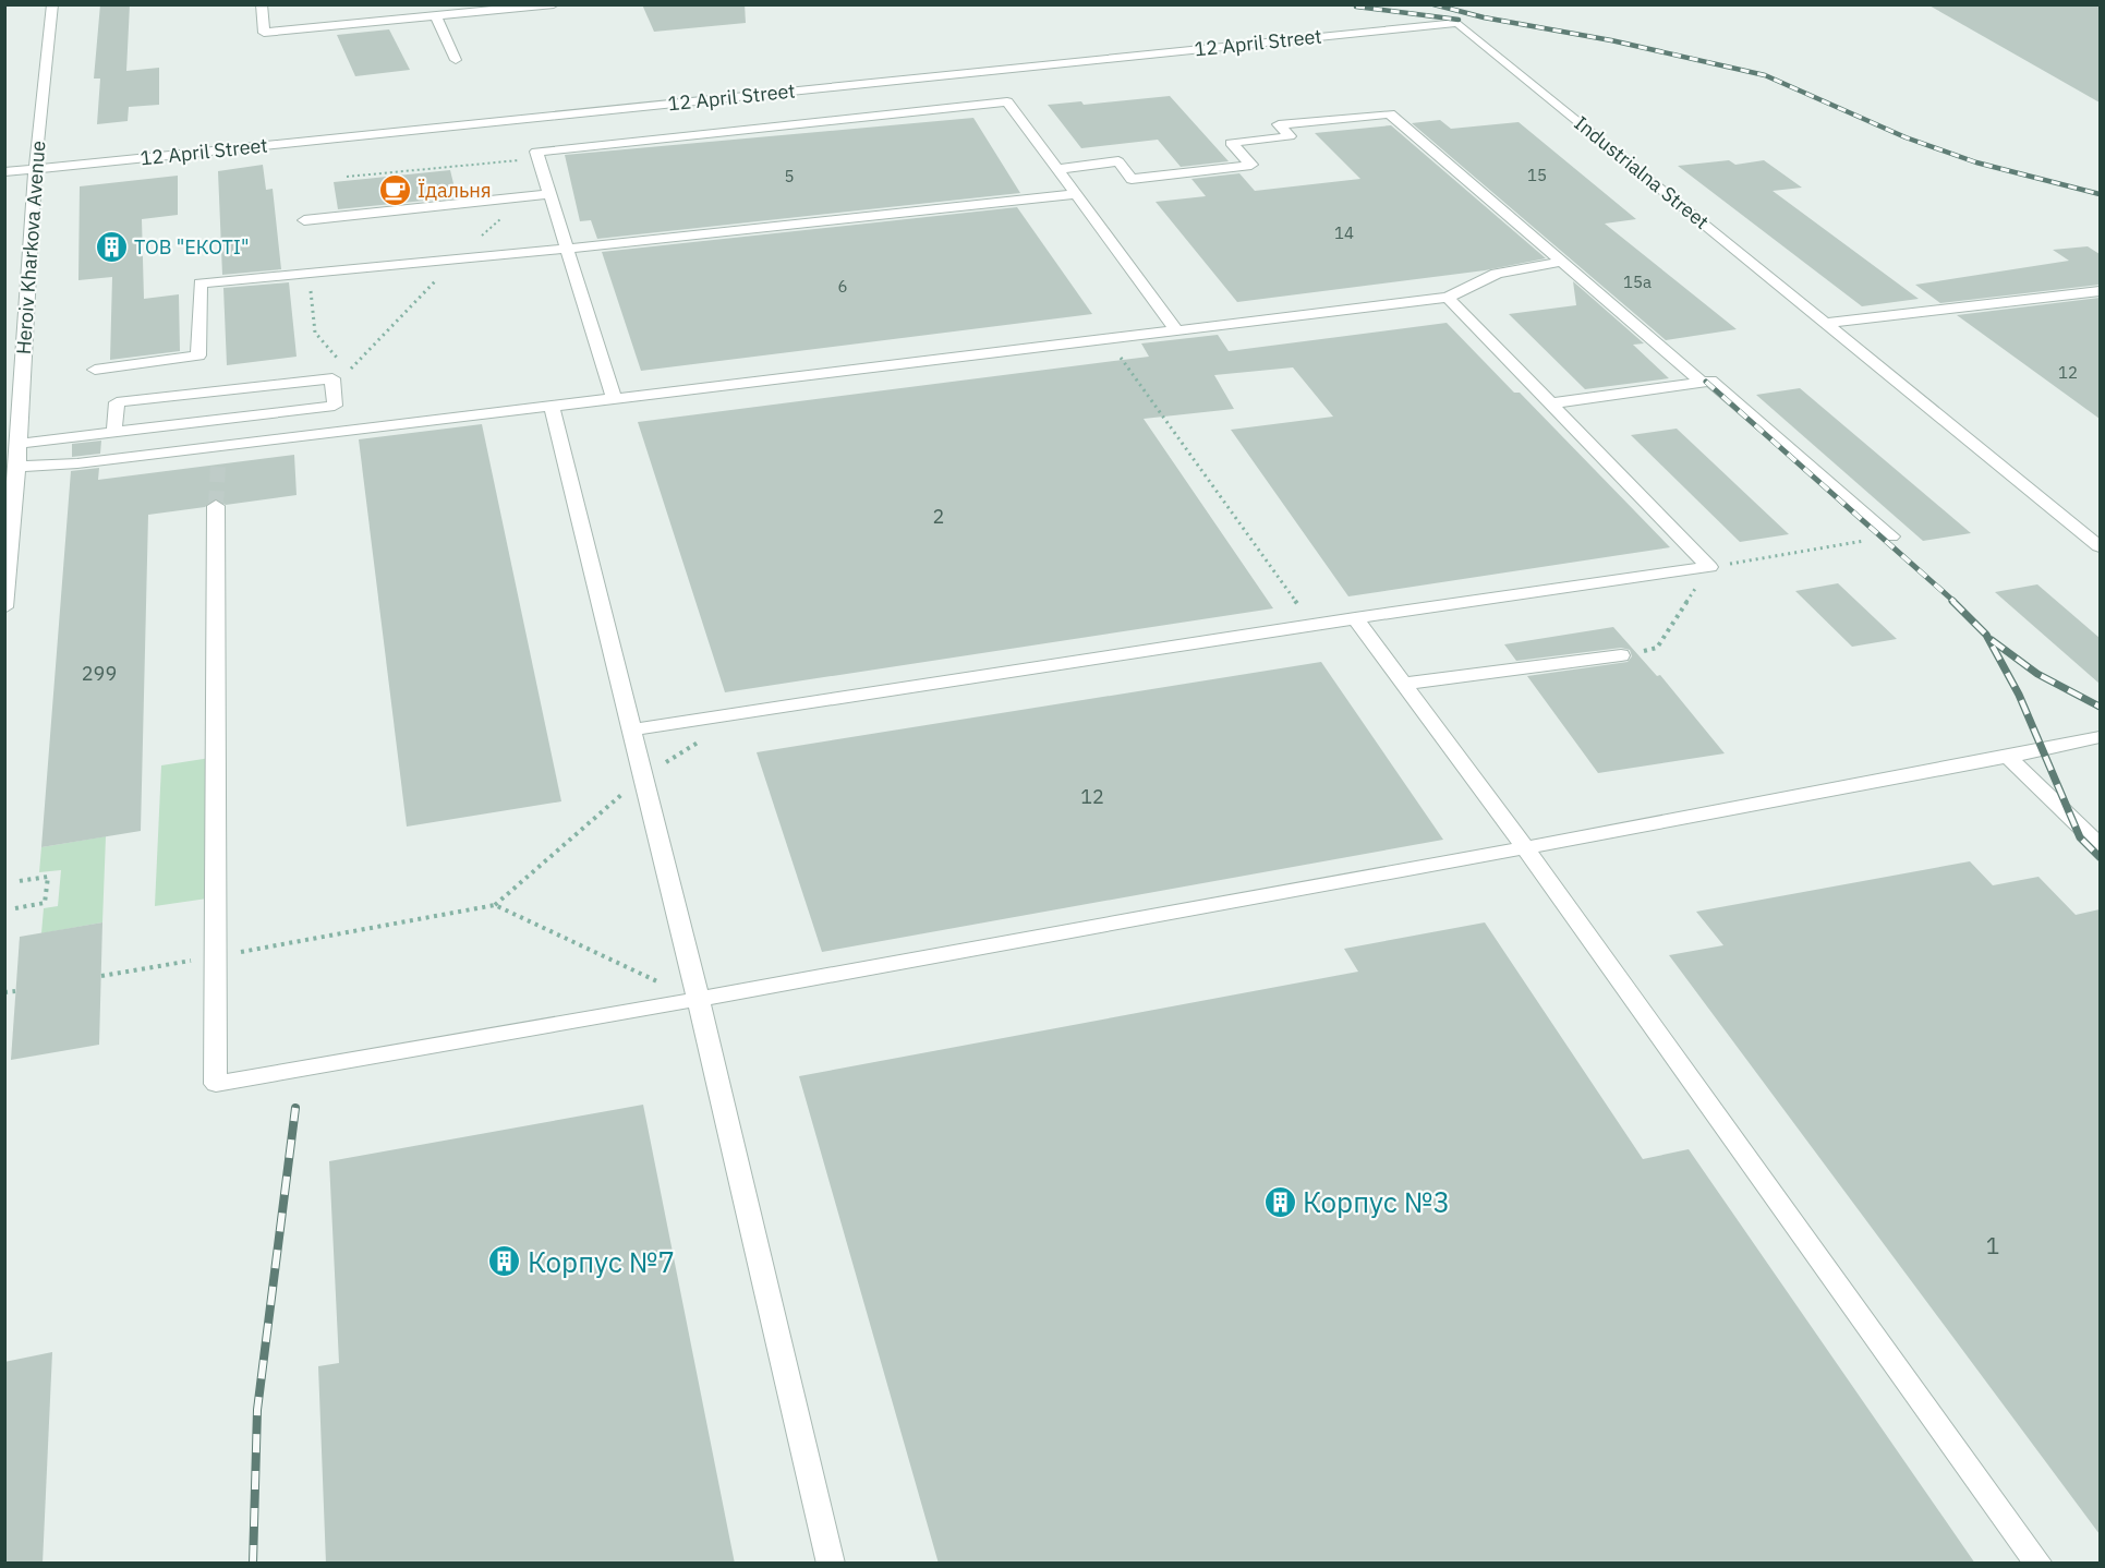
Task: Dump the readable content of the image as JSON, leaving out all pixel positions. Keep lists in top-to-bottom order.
{
  "streets": {
    "street": ["12 April Street", "Industrialna Street", "Heroiv Kharkova Avenue"]
  },
  "crossings": [
    ["12 April Street", "Industrialna Street"],
    ["12 April Street", "Heroiv Kharkova Avenue"]
  ],
  "places": {
    "cafe": ["Їдальня"],
    "building": ["ТОВ \"ЕКОТI\"", "Корпус №3", "Корпус №7"]
  },
  "house_numbers": [
    "15",
    "5",
    "14",
    "15а",
    "6",
    "12",
    "2",
    "299",
    "12",
    "1"
  ]
}
